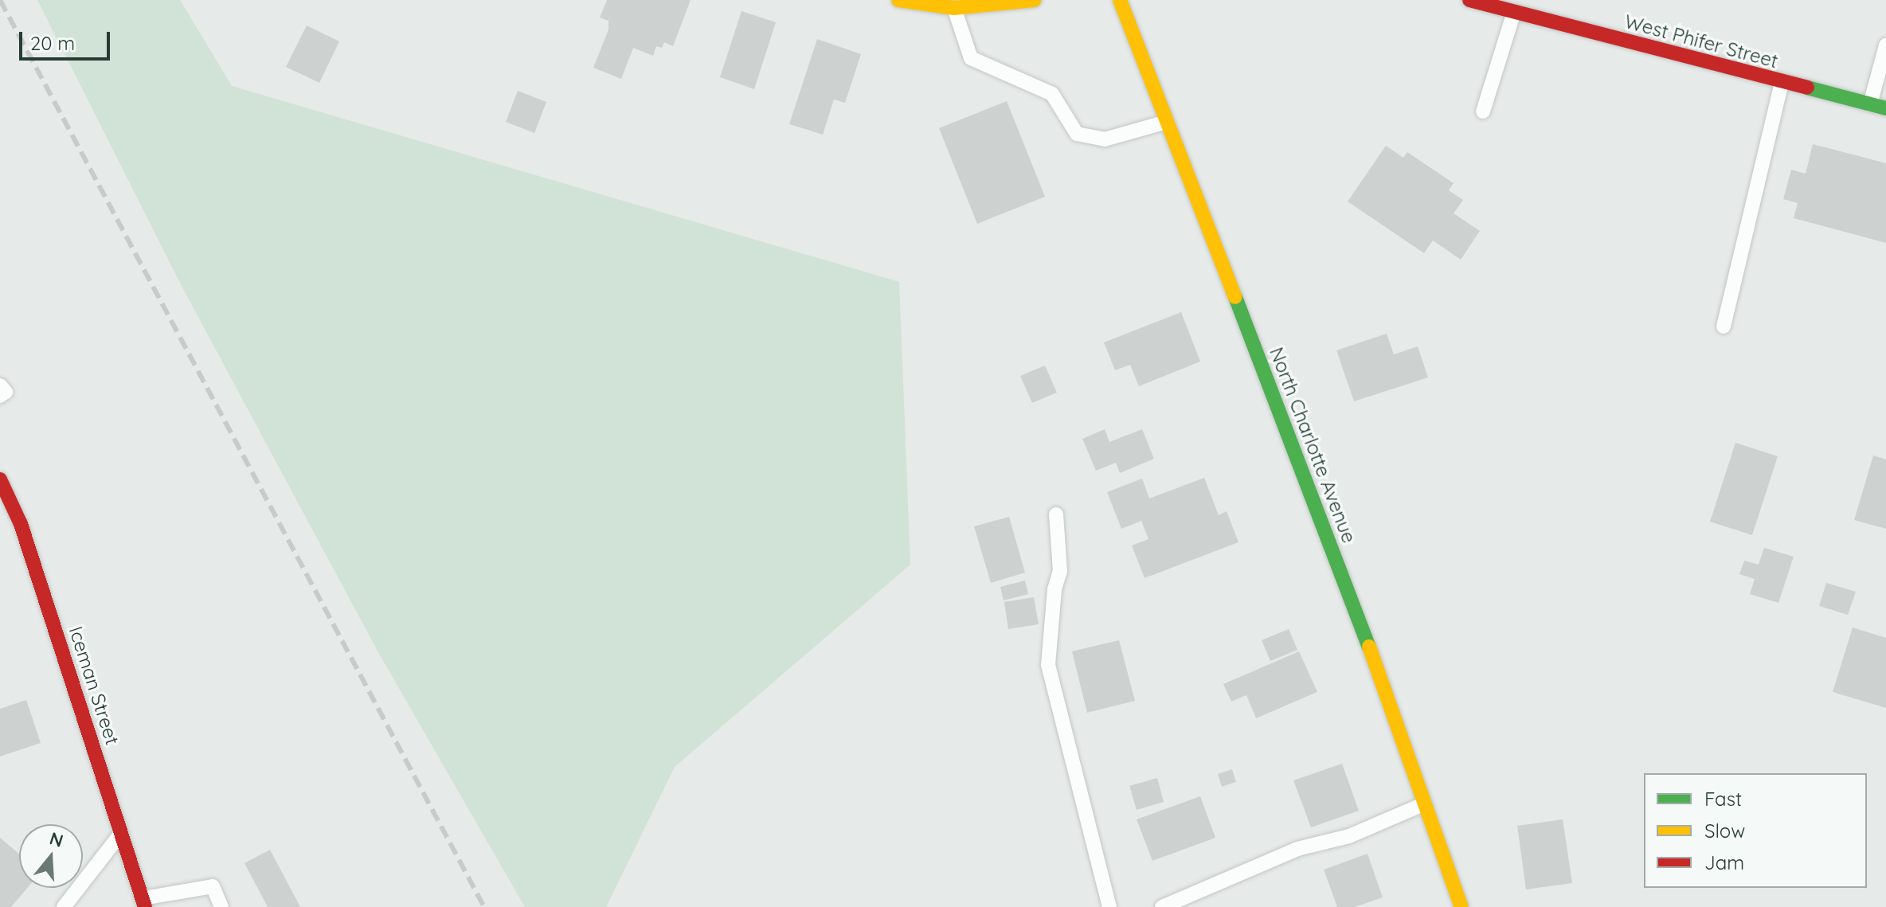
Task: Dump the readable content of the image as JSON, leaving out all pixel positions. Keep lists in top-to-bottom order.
{
  "streets": {
    "main road": ["West Phifer Street", "North Charlotte Avenue", "Iceman Street"]
  },
  "legend": ["Fast", "Slow", "Jam"],
  "scale_bar": "20 m",
  "north": "top"
}
